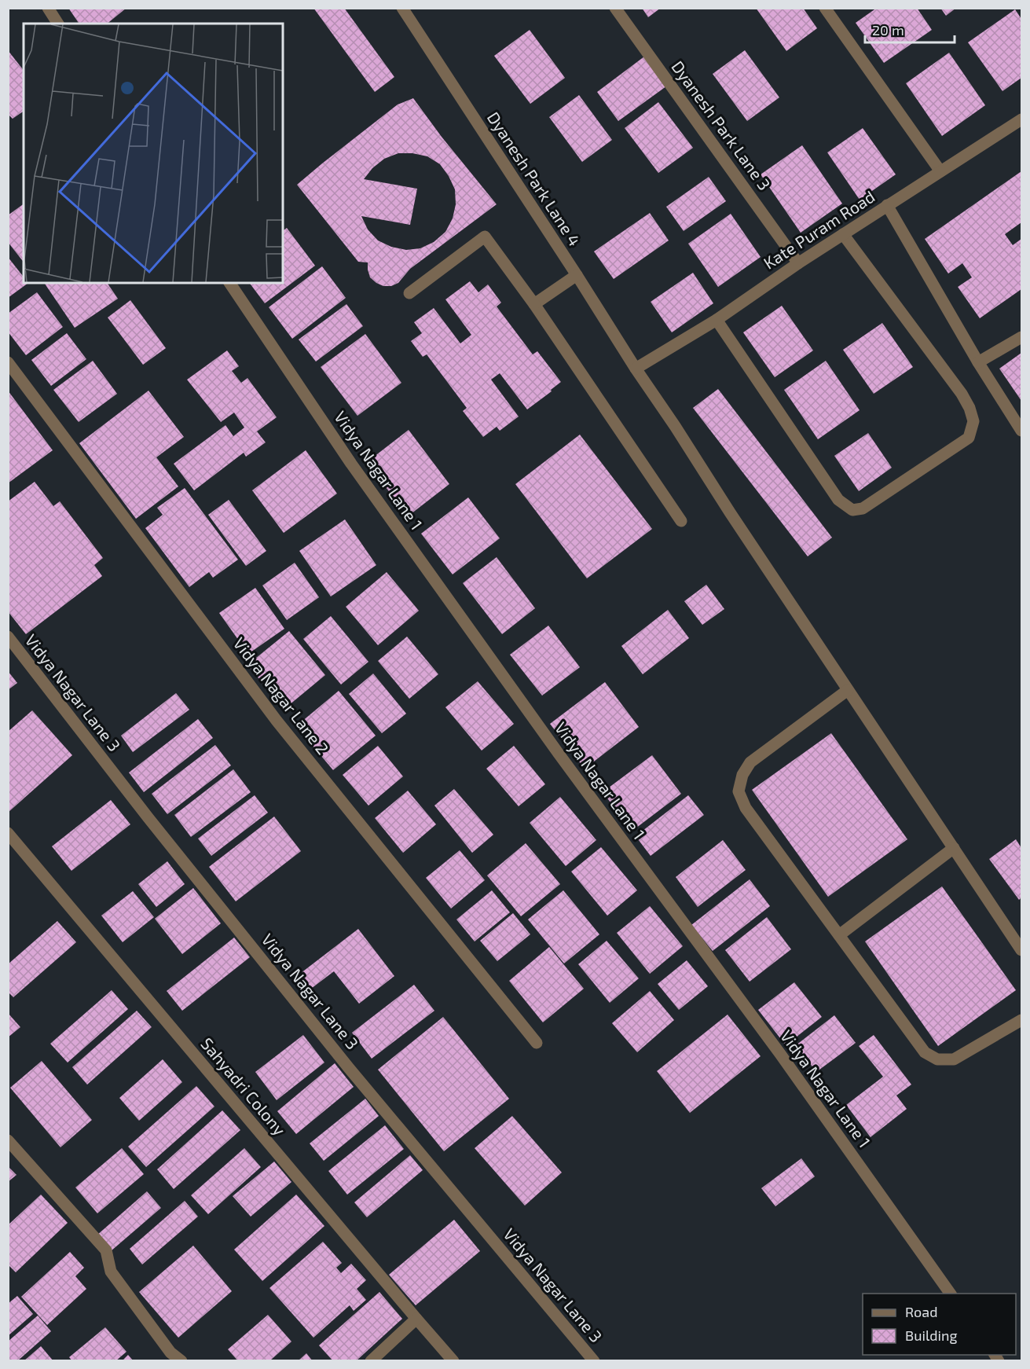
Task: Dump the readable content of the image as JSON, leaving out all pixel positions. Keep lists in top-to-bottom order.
{
  "streets": {
    "street": [
      "Dyanesh Park Lane 3",
      "Dyanesh Park Lane 4",
      "Kate Puram Road",
      "Vidya Nagar Lane 1",
      "Vidya Nagar Lane 3",
      "Vidya Nagar Lane 2",
      "Sahyadri Colony"
    ]
  },
  "crossings": [
    ["Dyanesh Park Lane 3", "Kate Puram Road"],
    ["Dyanesh Park Lane 4", "Kate Puram Road"]
  ],
  "legend": ["Road", "Building"],
  "scale_bar": "20 m"
}
